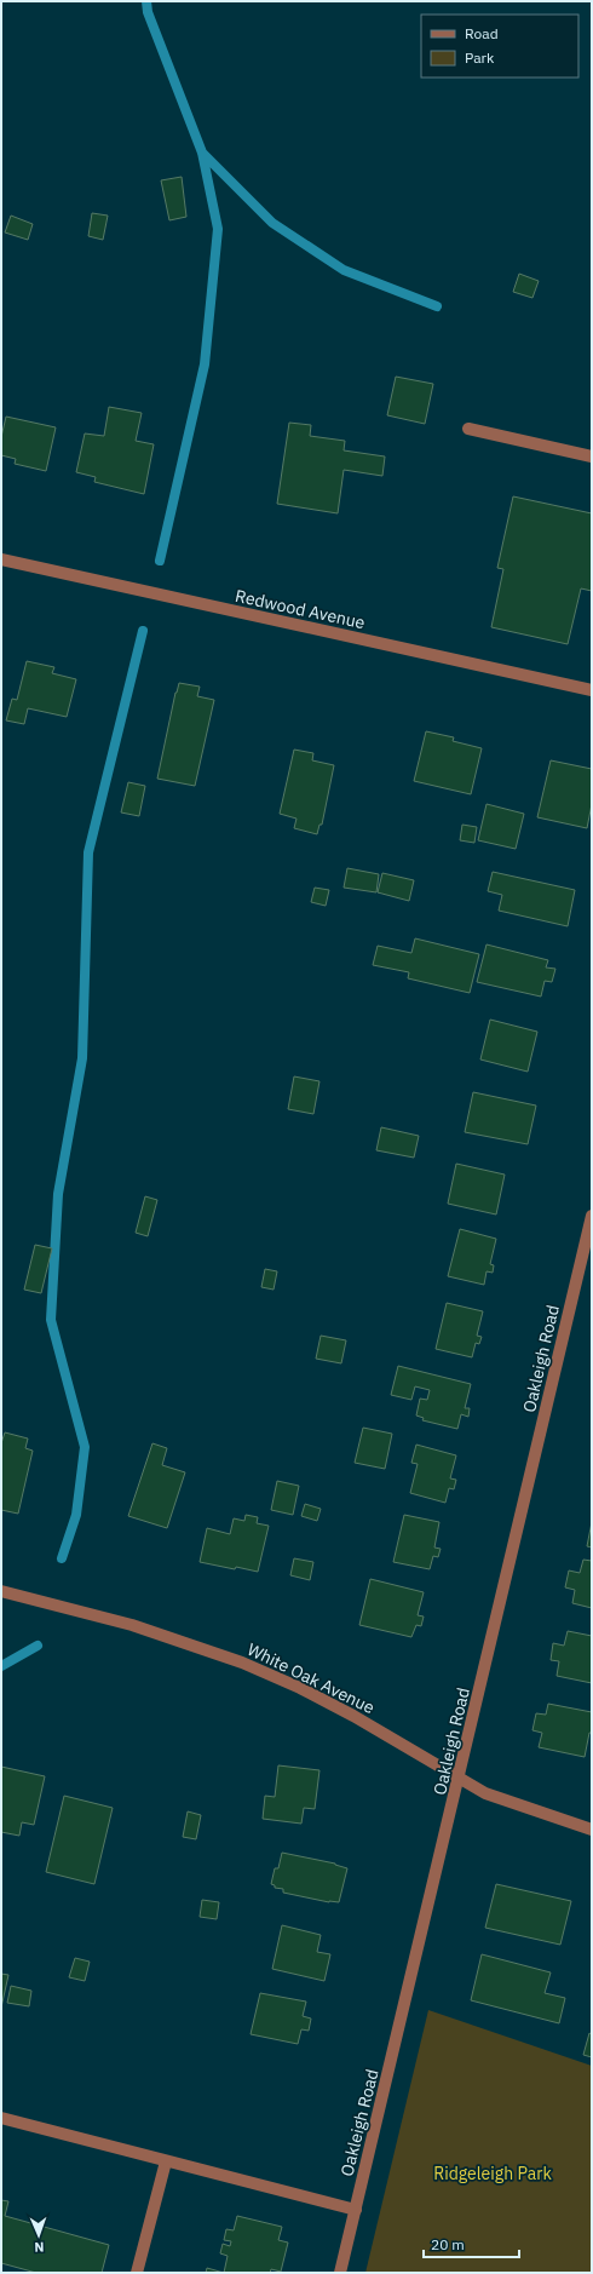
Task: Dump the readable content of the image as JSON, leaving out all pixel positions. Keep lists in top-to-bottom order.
{
  "streets": {
    "street": ["Redwood Avenue", "Oakleigh Road", "White Oak Avenue"]
  },
  "crossings": [
    ["Oakleigh Road", "White Oak Avenue"]
  ],
  "parks": ["Ridgeleigh Park"],
  "legend": ["Road", "Park"],
  "scale_bar": "20 m",
  "north": "bottom"
}
